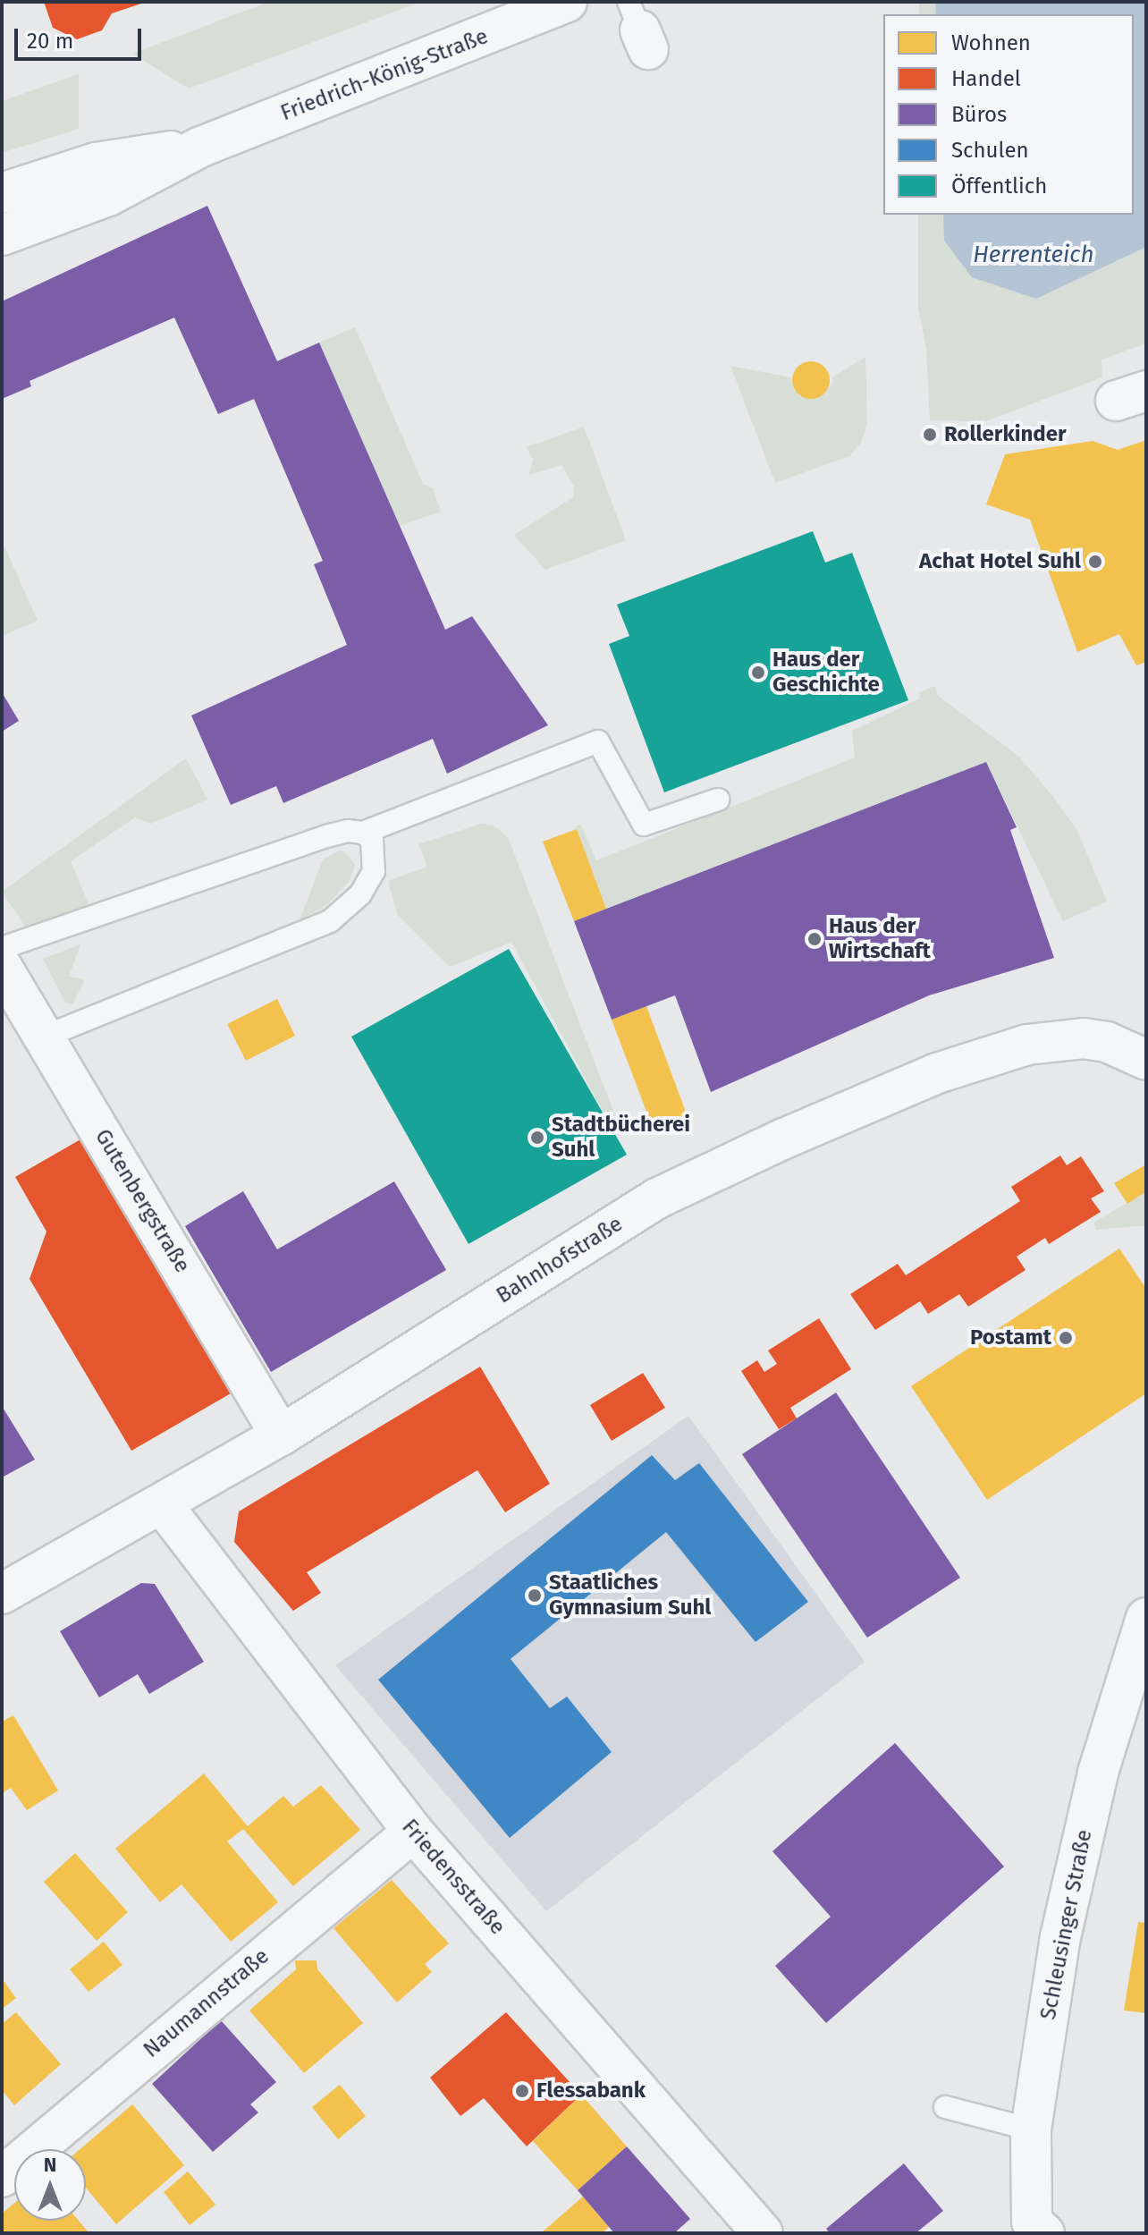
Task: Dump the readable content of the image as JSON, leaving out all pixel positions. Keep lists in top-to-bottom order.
{
  "streets": {
    "street": [
      "Friedrich-König-Straße",
      "Gutenbergstraße",
      "Bahnhofstraße",
      "Friedensstraße",
      "Schleusinger Straße",
      "Naumannstraße"
    ]
  },
  "crossings": [
    ["Gutenbergstraße", "Bahnhofstraße"],
    ["Bahnhofstraße", "Friedensstraße"],
    ["Friedensstraße", "Naumannstraße"]
  ],
  "water": ["Herrenteich"],
  "places": [
    "Rollerkinder",
    "Achat Hotel Suhl",
    "Haus der Geschichte",
    "Haus der Wirtschaft",
    "Stadtbücherei Suhl",
    "Postamt",
    "Staatliches Gymnasium Suhl",
    "Flessabank"
  ],
  "legend": [
    "Wohnen",
    "Handel",
    "Büros",
    "Schulen",
    "Öffentlich"
  ],
  "scale_bar": "20 m",
  "north": "top"
}
